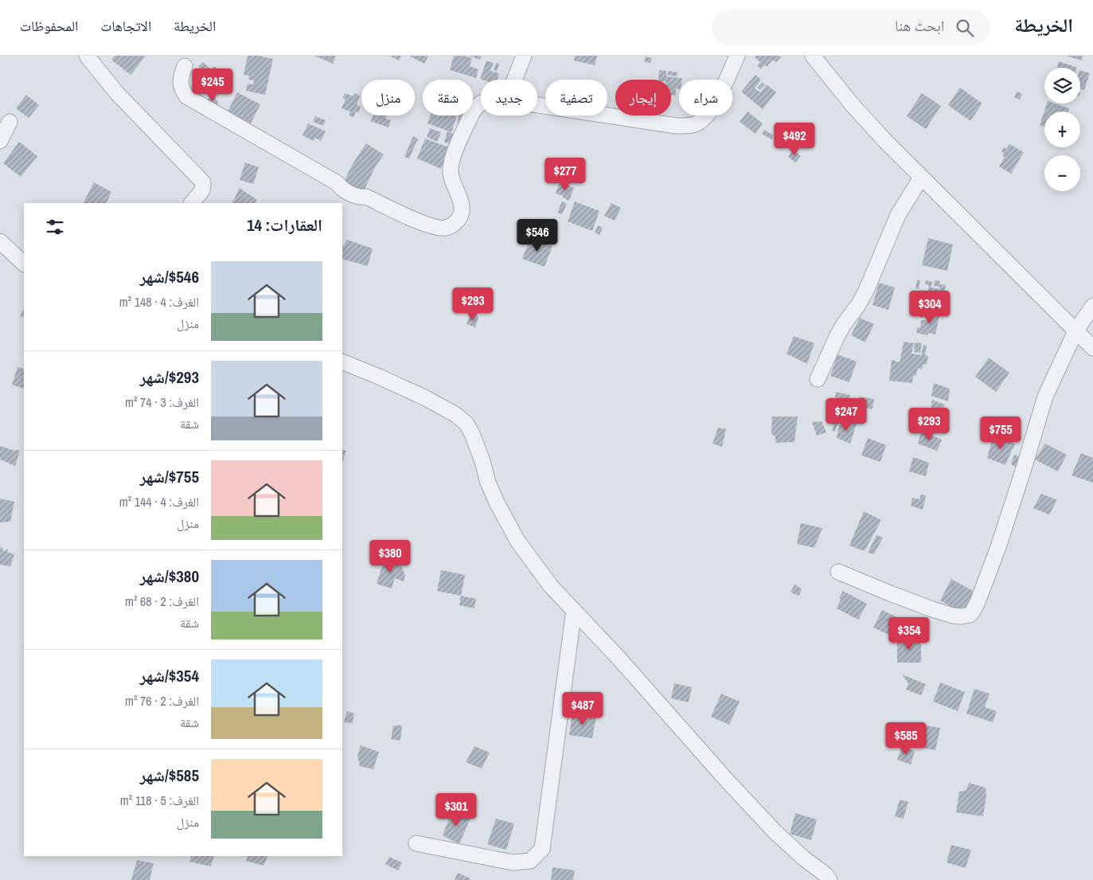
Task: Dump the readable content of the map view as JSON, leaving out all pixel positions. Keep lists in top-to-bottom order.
{
  "page": {
    "header": "الخريطة",
    "search": "ابحث هنا",
    "nav": ["الخريطة", "الاتجاهات", "المحفوظات"],
    "map_buttons": ["+", "−"],
    "price": [
      "$245",
      "$492",
      "$277",
      "$546",
      "$293",
      "$304",
      "$247",
      "$293",
      "$755",
      "$380",
      "$354",
      "$487",
      "$585",
      "$301"
    ],
    "chip": [
      "شراء",
      "إيجار",
      "تصفية",
      "جديد",
      "شقة",
      "منزل"
    ],
    "heading": "العقارات: 14",
    "list": [
      {
        "name": "$546/شهر",
        "note": "الغرف: 4 · 148 m² · منزل"
      },
      {
        "name": "$293/شهر",
        "note": "الغرف: 3 · 74 m² · شقة"
      },
      {
        "name": "$755/شهر",
        "note": "الغرف: 4 · 144 m² · منزل"
      },
      {
        "name": "$380/شهر",
        "note": "الغرف: 2 · 68 m² · شقة"
      },
      {
        "name": "$354/شهر",
        "note": "الغرف: 2 · 76 m² · شقة"
      },
      {
        "name": "$585/شهر",
        "note": "الغرف: 5 · 118 m² · منزل"
      }
    ]
  }
}
